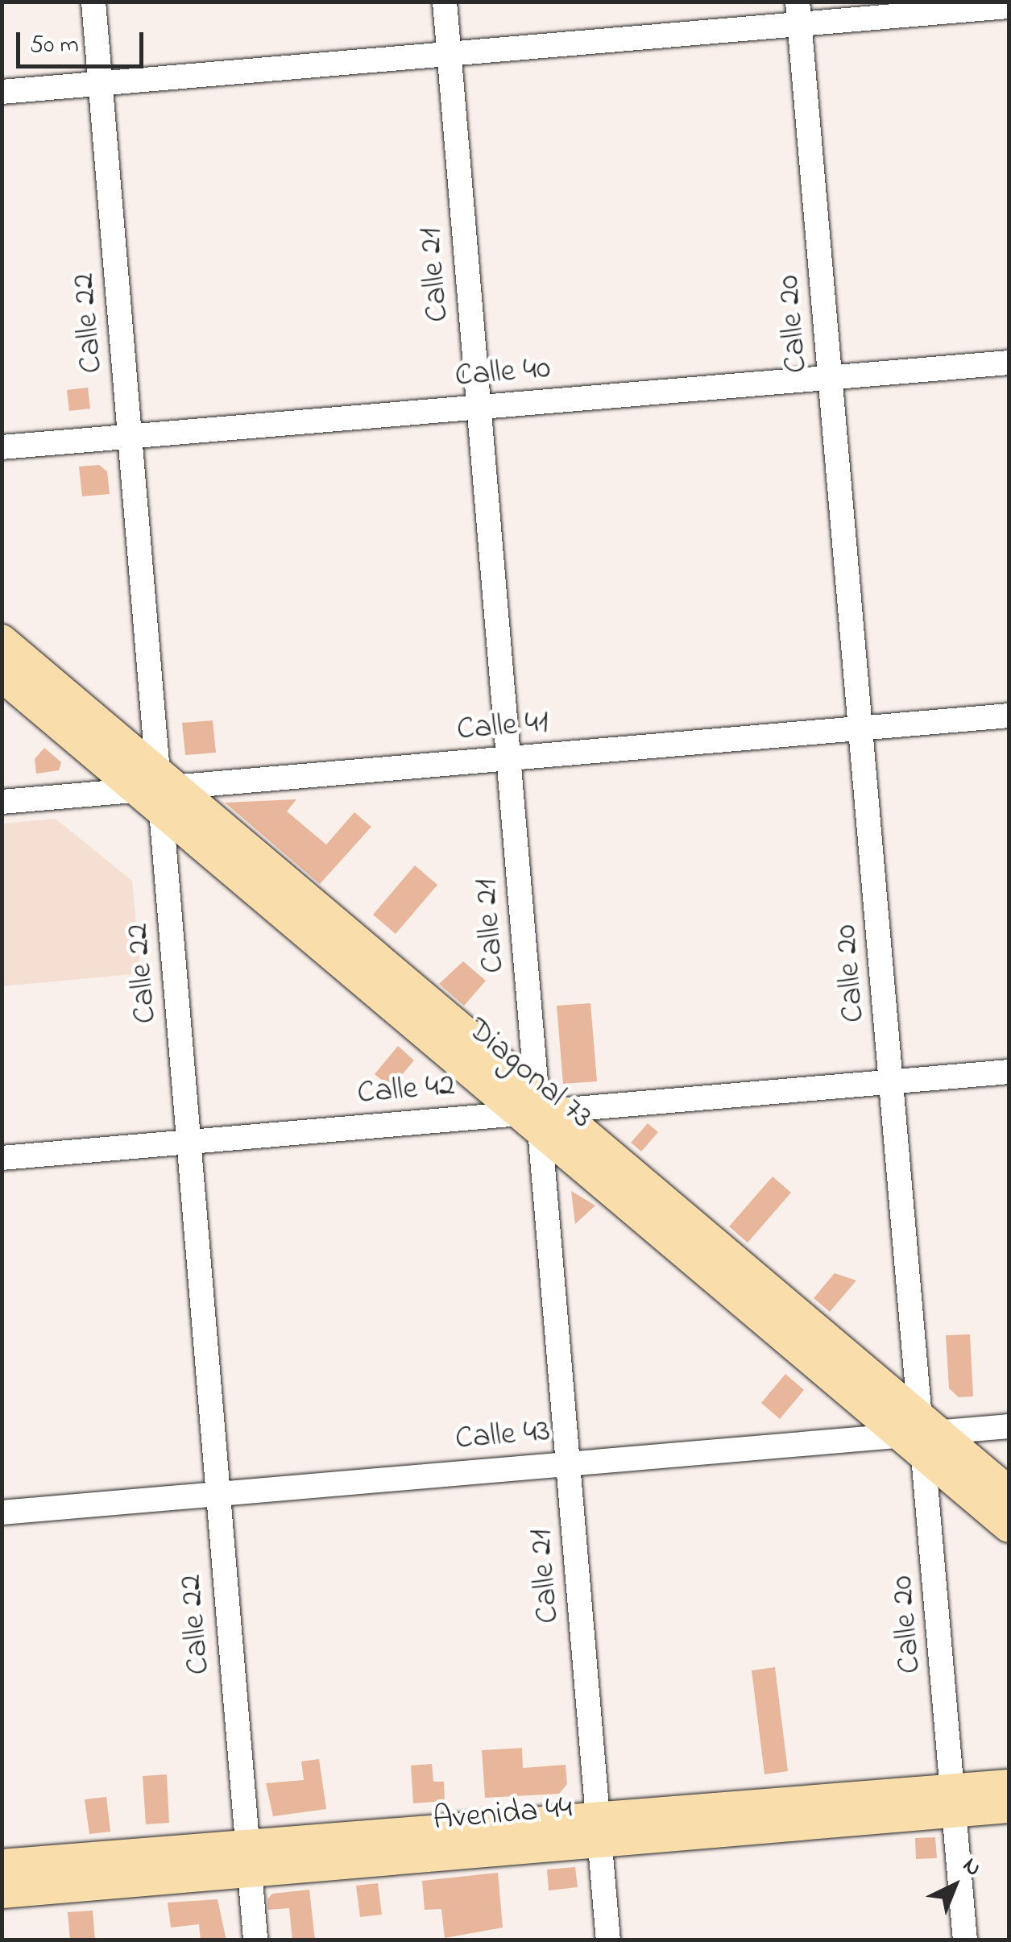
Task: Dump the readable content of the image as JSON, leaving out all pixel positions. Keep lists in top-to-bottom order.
{
  "streets": {
    "main road": ["Diagonal 73", "Avenida 44"],
    "street": [
      "Calle 21",
      "Calle 22",
      "Calle 20",
      "Calle 40",
      "Calle 41",
      "Calle 42",
      "Calle 43"
    ]
  },
  "crossings": [
    ["Calle 21", "Calle 40"],
    ["Calle 21", "Calle 41"],
    ["Calle 21", "Diagonal 73"],
    ["Calle 21", "Calle 42"],
    ["Calle 21", "Calle 43"],
    ["Calle 21", "Avenida 44"],
    ["Calle 22", "Calle 40"],
    ["Calle 22", "Calle 41"],
    ["Calle 22", "Diagonal 73"],
    ["Calle 22", "Calle 42"],
    ["Calle 22", "Calle 43"],
    ["Calle 22", "Avenida 44"],
    ["Calle 20", "Calle 40"],
    ["Calle 20", "Calle 41"],
    ["Calle 20", "Diagonal 73"],
    ["Calle 20", "Calle 42"],
    ["Calle 20", "Calle 43"],
    ["Calle 20", "Avenida 44"],
    ["Calle 41", "Diagonal 73"],
    ["Diagonal 73", "Calle 42"],
    ["Diagonal 73", "Calle 43"]
  ],
  "scale_bar": "50 m",
  "north": "top right"
}
